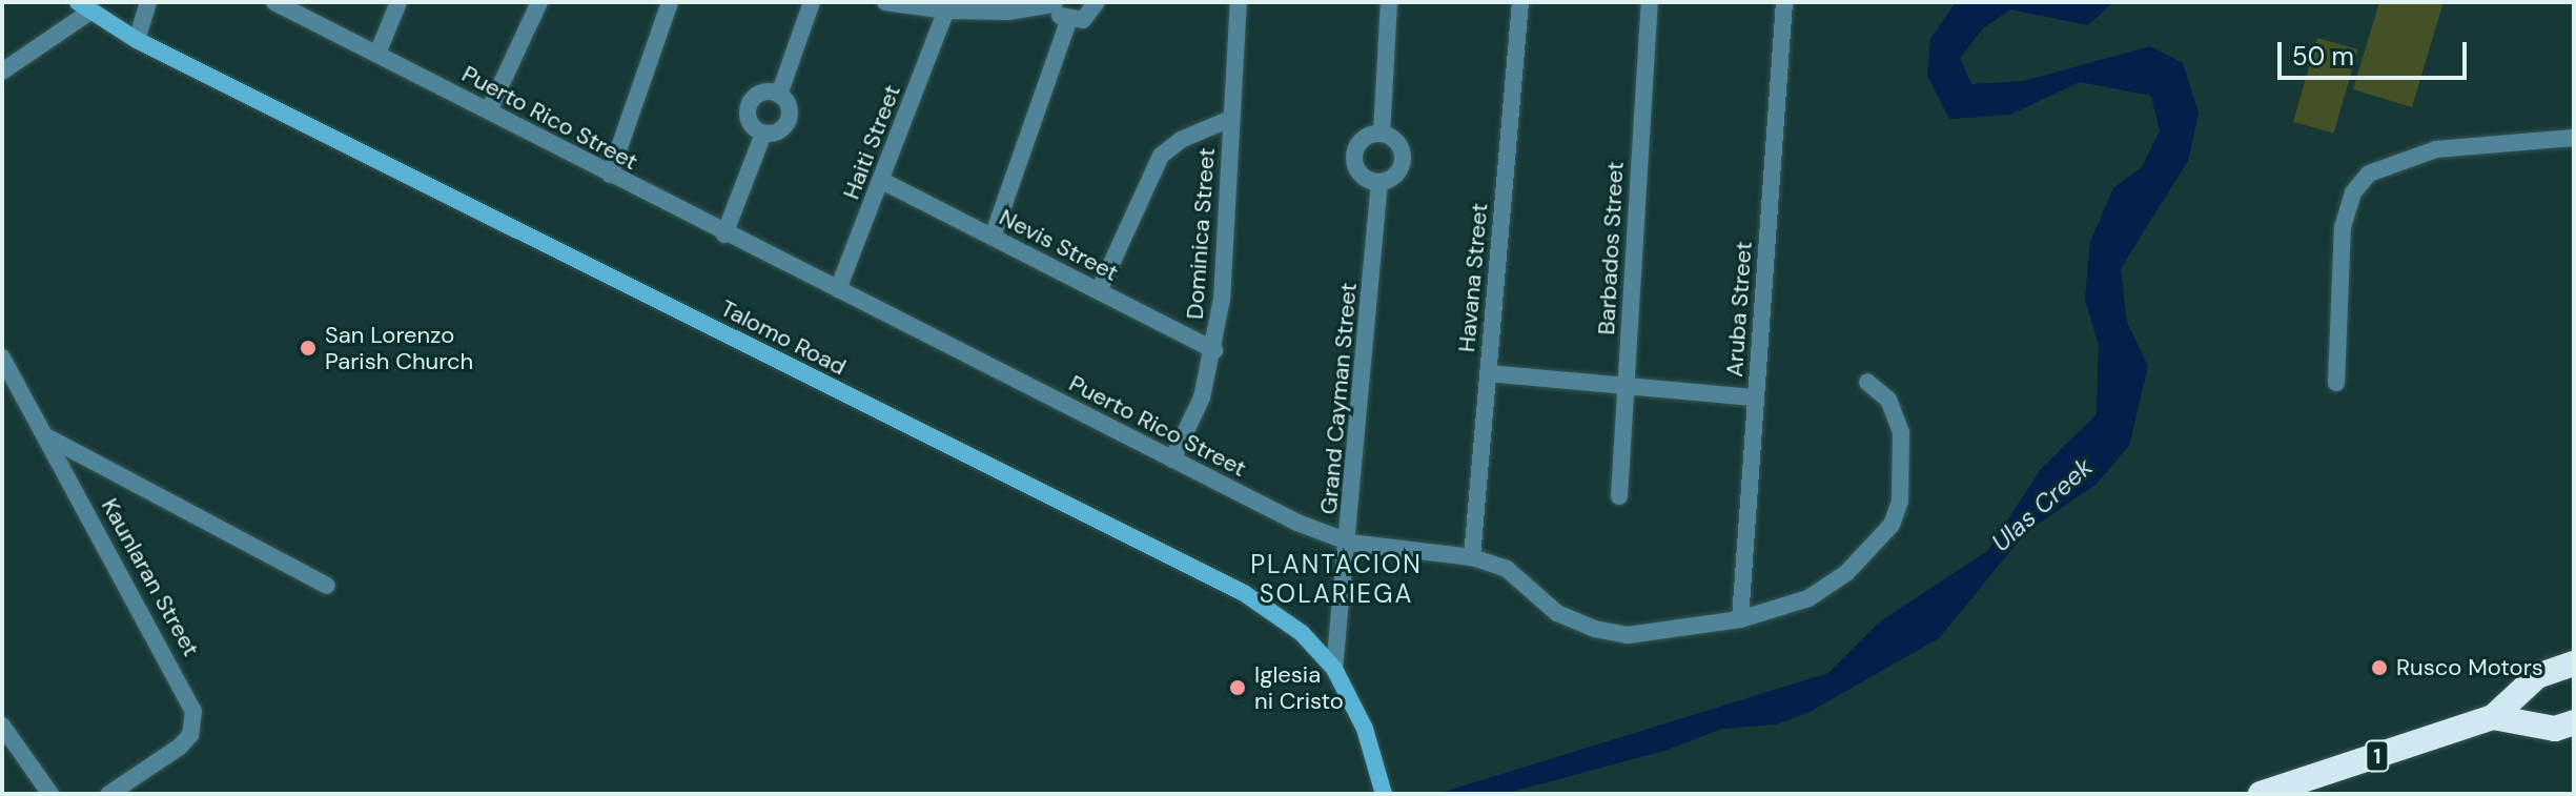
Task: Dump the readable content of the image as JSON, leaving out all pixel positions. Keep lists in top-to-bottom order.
{
  "streets": {
    "highway": ["1"],
    "street": [
      "Puerto Rico Street",
      "Haiti Street",
      "Dominica Street",
      "Nevis Street",
      "Barbados Street",
      "Havana Street",
      "Aruba Street",
      "Talomo Road",
      "Grand Cayman Street",
      "Kaunlaran Street"
    ]
  },
  "crossings": [
    ["Puerto Rico Street", "Haiti Street"],
    ["Puerto Rico Street", "Dominica Street"],
    ["Puerto Rico Street", "Havana Street"],
    ["Puerto Rico Street", "Aruba Street"],
    ["Puerto Rico Street", "Grand Cayman Street"],
    ["Haiti Street", "Nevis Street"],
    ["Dominica Street", "Nevis Street"],
    ["Talomo Road", "Grand Cayman Street"]
  ],
  "districts": ["PLANTACION SOLARIEGA"],
  "water": ["Ulas Creek"],
  "places": ["San Lorenzo Parish Church", "Rusco Motors", "Iglesia ni Cristo"],
  "scale_bar": "50 m"
}
